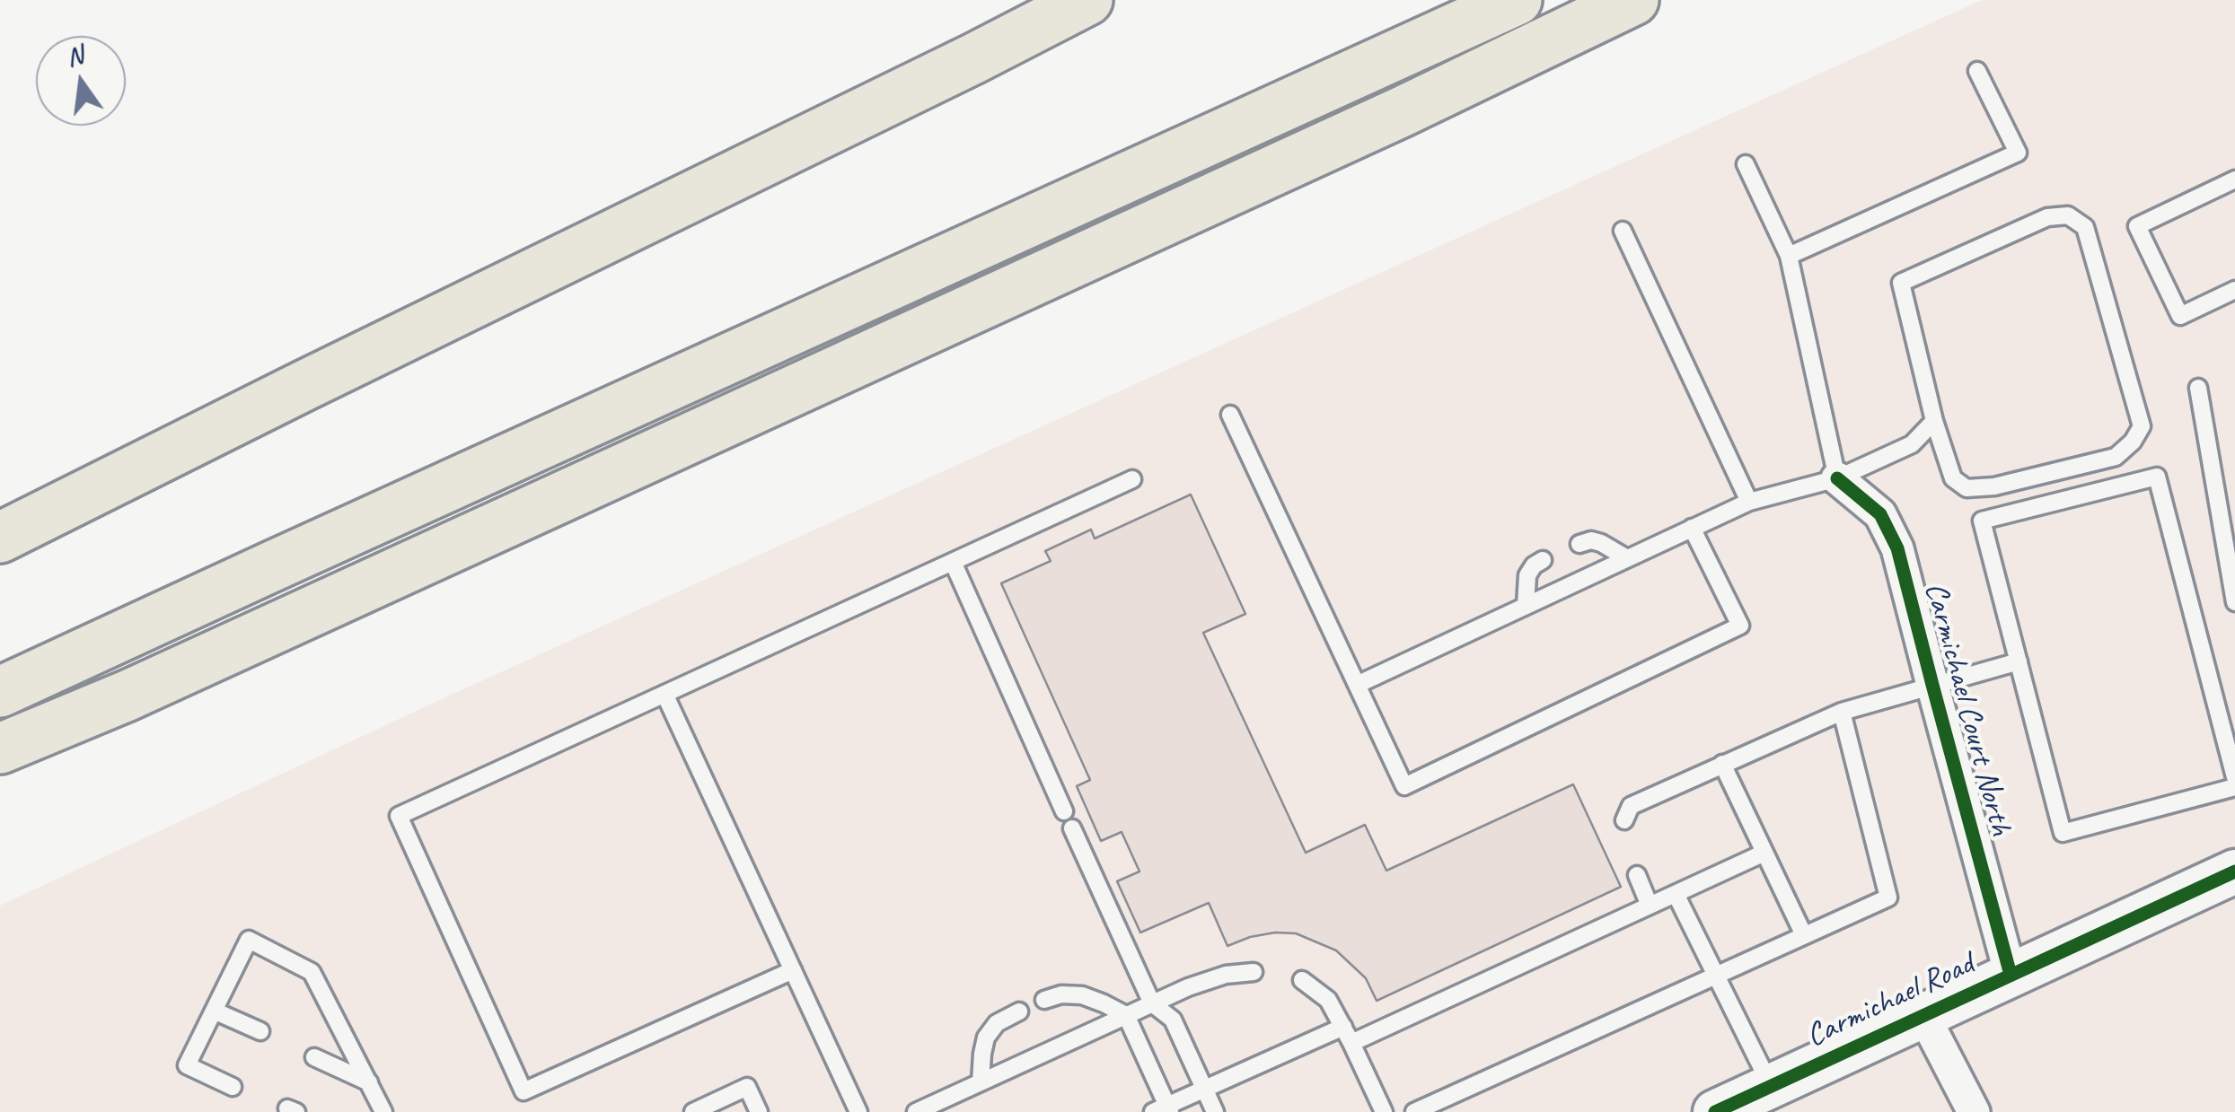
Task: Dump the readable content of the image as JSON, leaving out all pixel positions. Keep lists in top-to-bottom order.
{
  "streets": {
    "street": ["Carmichael Court North", "Carmichael Road"]
  },
  "crossings": [
    ["Carmichael Court North", "Carmichael Road"]
  ],
  "north": "top"
}
